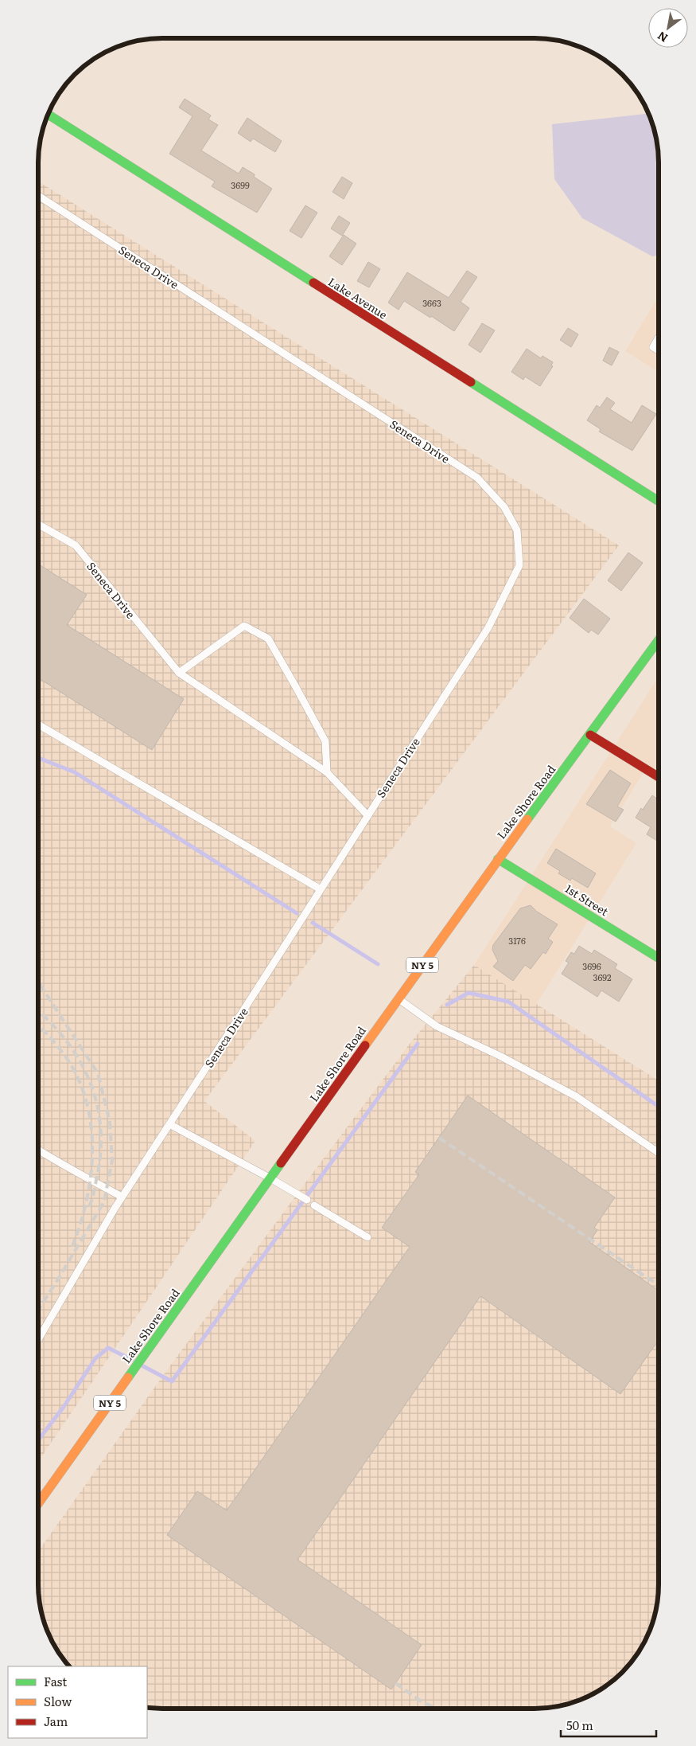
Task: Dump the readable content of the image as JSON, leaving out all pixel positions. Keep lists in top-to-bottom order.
{
  "streets": {
    "main road": [
      "Lake Avenue",
      "Lake Shore Road",
      "1st Street",
      "NY 5"
    ],
    "lane": ["Seneca Drive"]
  },
  "crossings": [
    ["Lake Shore Road", "1st Street"]
  ],
  "house_numbers": [
    "3699",
    "3663",
    "3176",
    "3696",
    "3692"
  ],
  "legend": ["Fast", "Slow", "Jam"],
  "scale_bar": "50 m",
  "north": "bottom left"
}
